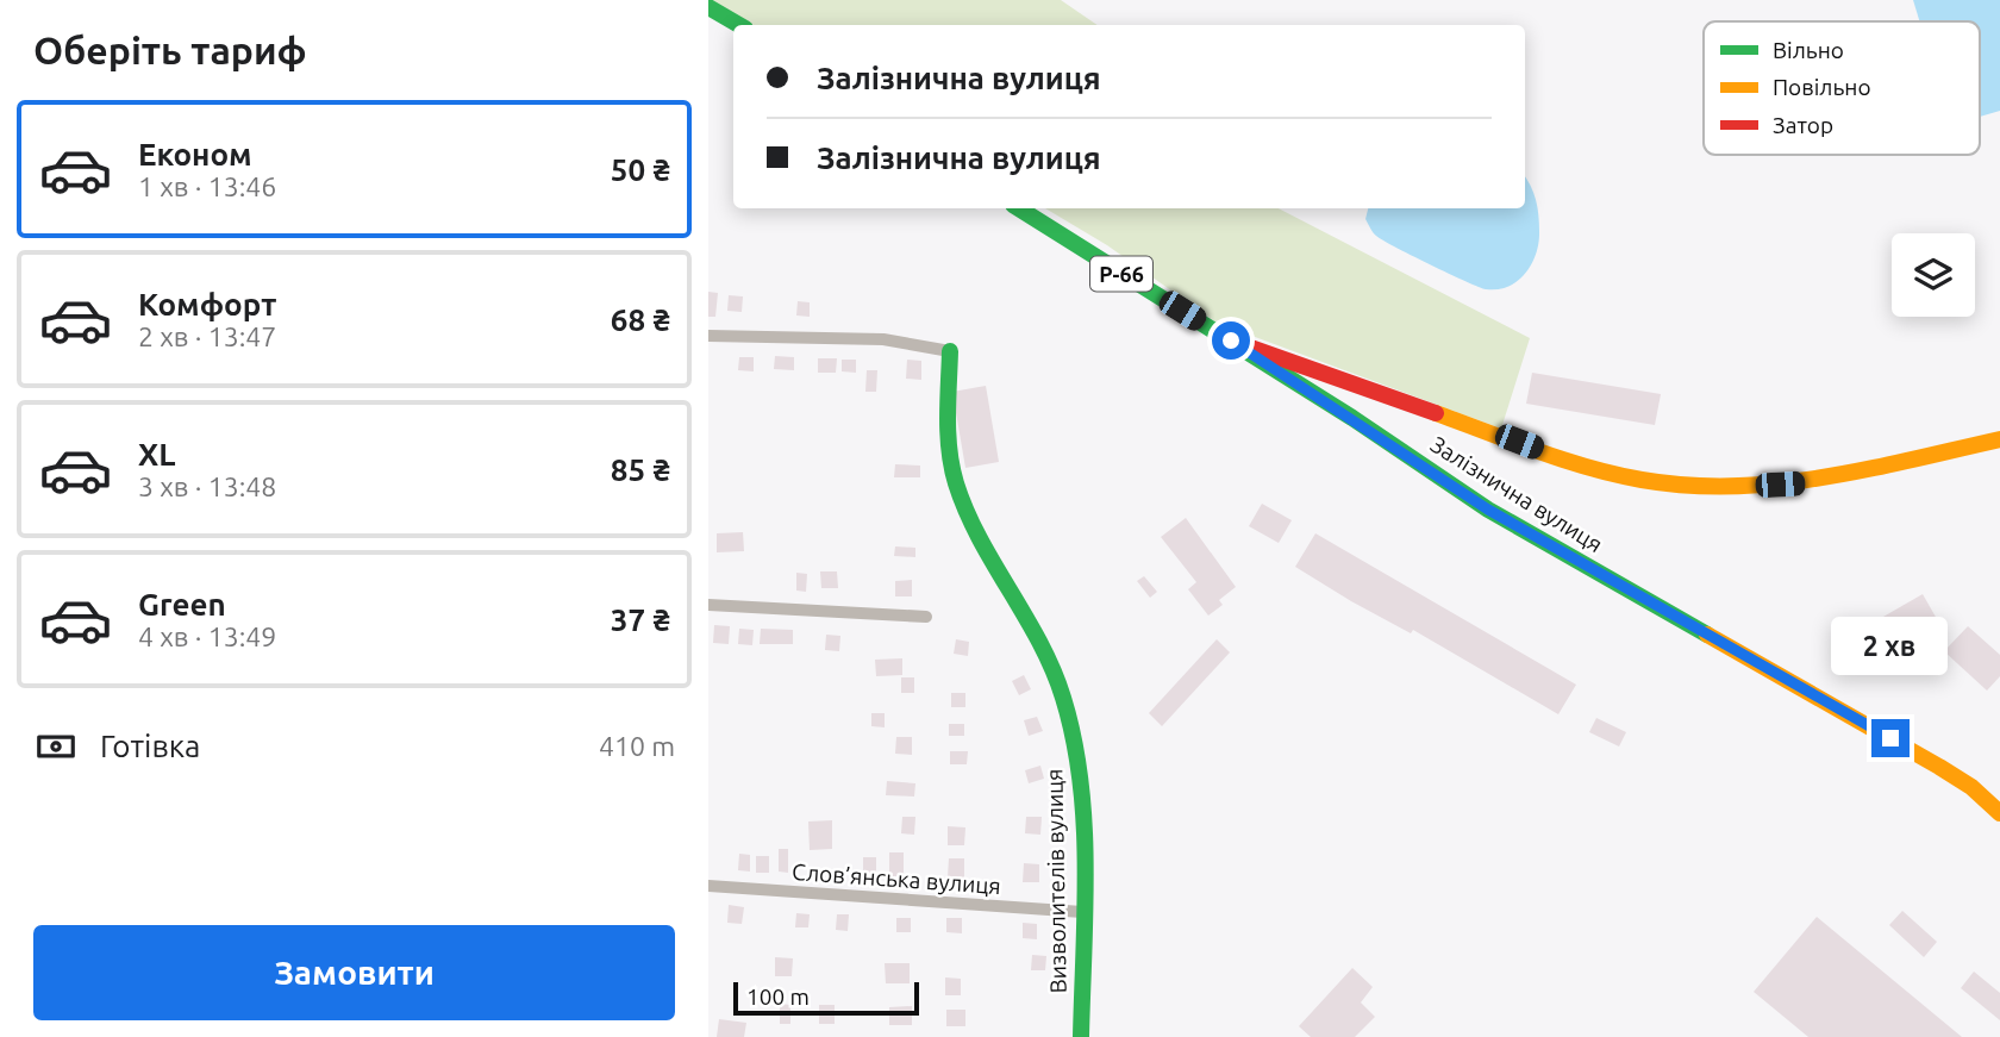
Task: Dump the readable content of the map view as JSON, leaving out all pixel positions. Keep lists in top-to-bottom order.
{
  "streets": {
    "street": [
      "Р-66",
      "Залізнична вулиця",
      "Слов’янська вулиця",
      "Визволителів вулиця"
    ]
  },
  "crossings": [
    ["Слов’янська вулиця", "Визволителів вулиця"]
  ],
  "legend": ["Вільно", "Повільно", "Затор"],
  "scale_bar": "100 m",
  "page": {
    "heading": "Оберіть тариф",
    "banner": ["Залізнична вулиця", "Залізнична вулиця"],
    "list": [
      {
        "name": "Економ",
        "note": "1 хв · 13:46",
        "value": "50 ₴"
      },
      {
        "name": "Комфорт",
        "note": "2 хв · 13:47",
        "value": "68 ₴"
      },
      {
        "name": "XL",
        "note": "3 хв · 13:48",
        "value": "85 ₴"
      },
      {
        "name": "Green",
        "note": "4 хв · 13:49",
        "value": "37 ₴"
      }
    ],
    "bubble": "2 хв",
    "pay": ["Готівка", "410 m"],
    "buttons": "Замовити",
    "scale": "100 m"
  }
}
